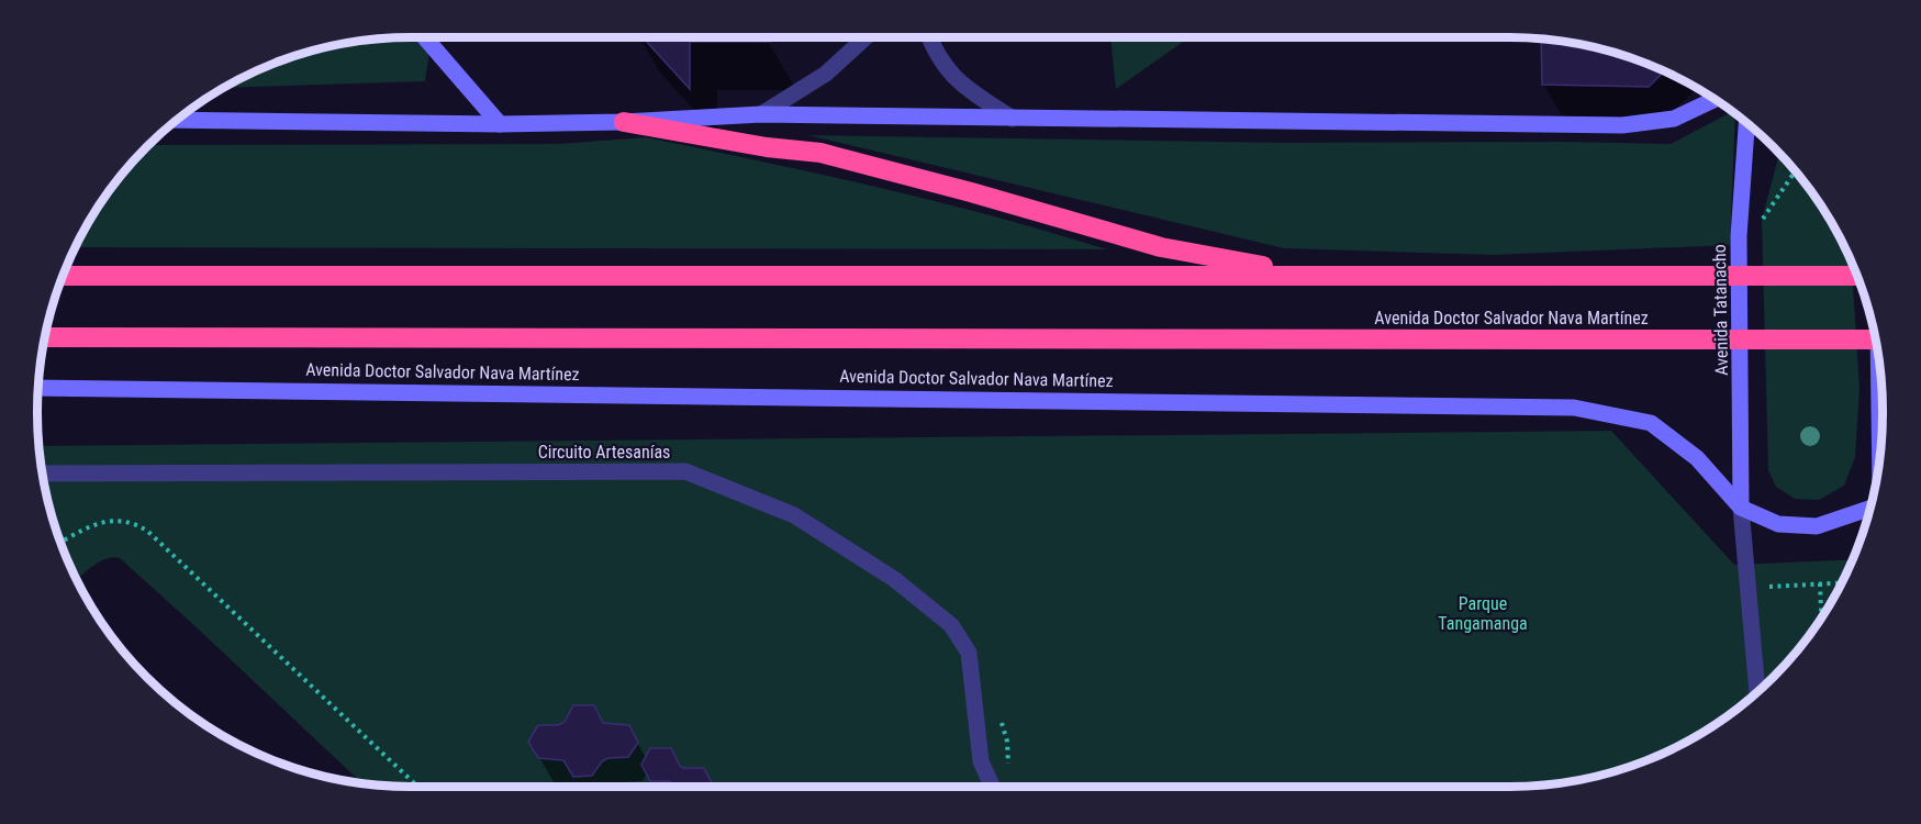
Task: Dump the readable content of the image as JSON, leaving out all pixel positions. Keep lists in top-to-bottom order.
{
  "streets": {
    "highway": ["Avenida Doctor Salvador Nava Martínez"],
    "main road": ["Avenida Tatanacho"],
    "street": ["Circuito Artesanías"]
  },
  "crossings": [
    ["Avenida Tatanacho", "Avenida Doctor Salvador Nava Martínez"]
  ],
  "parks": ["Parque Tangamanga"]
}
